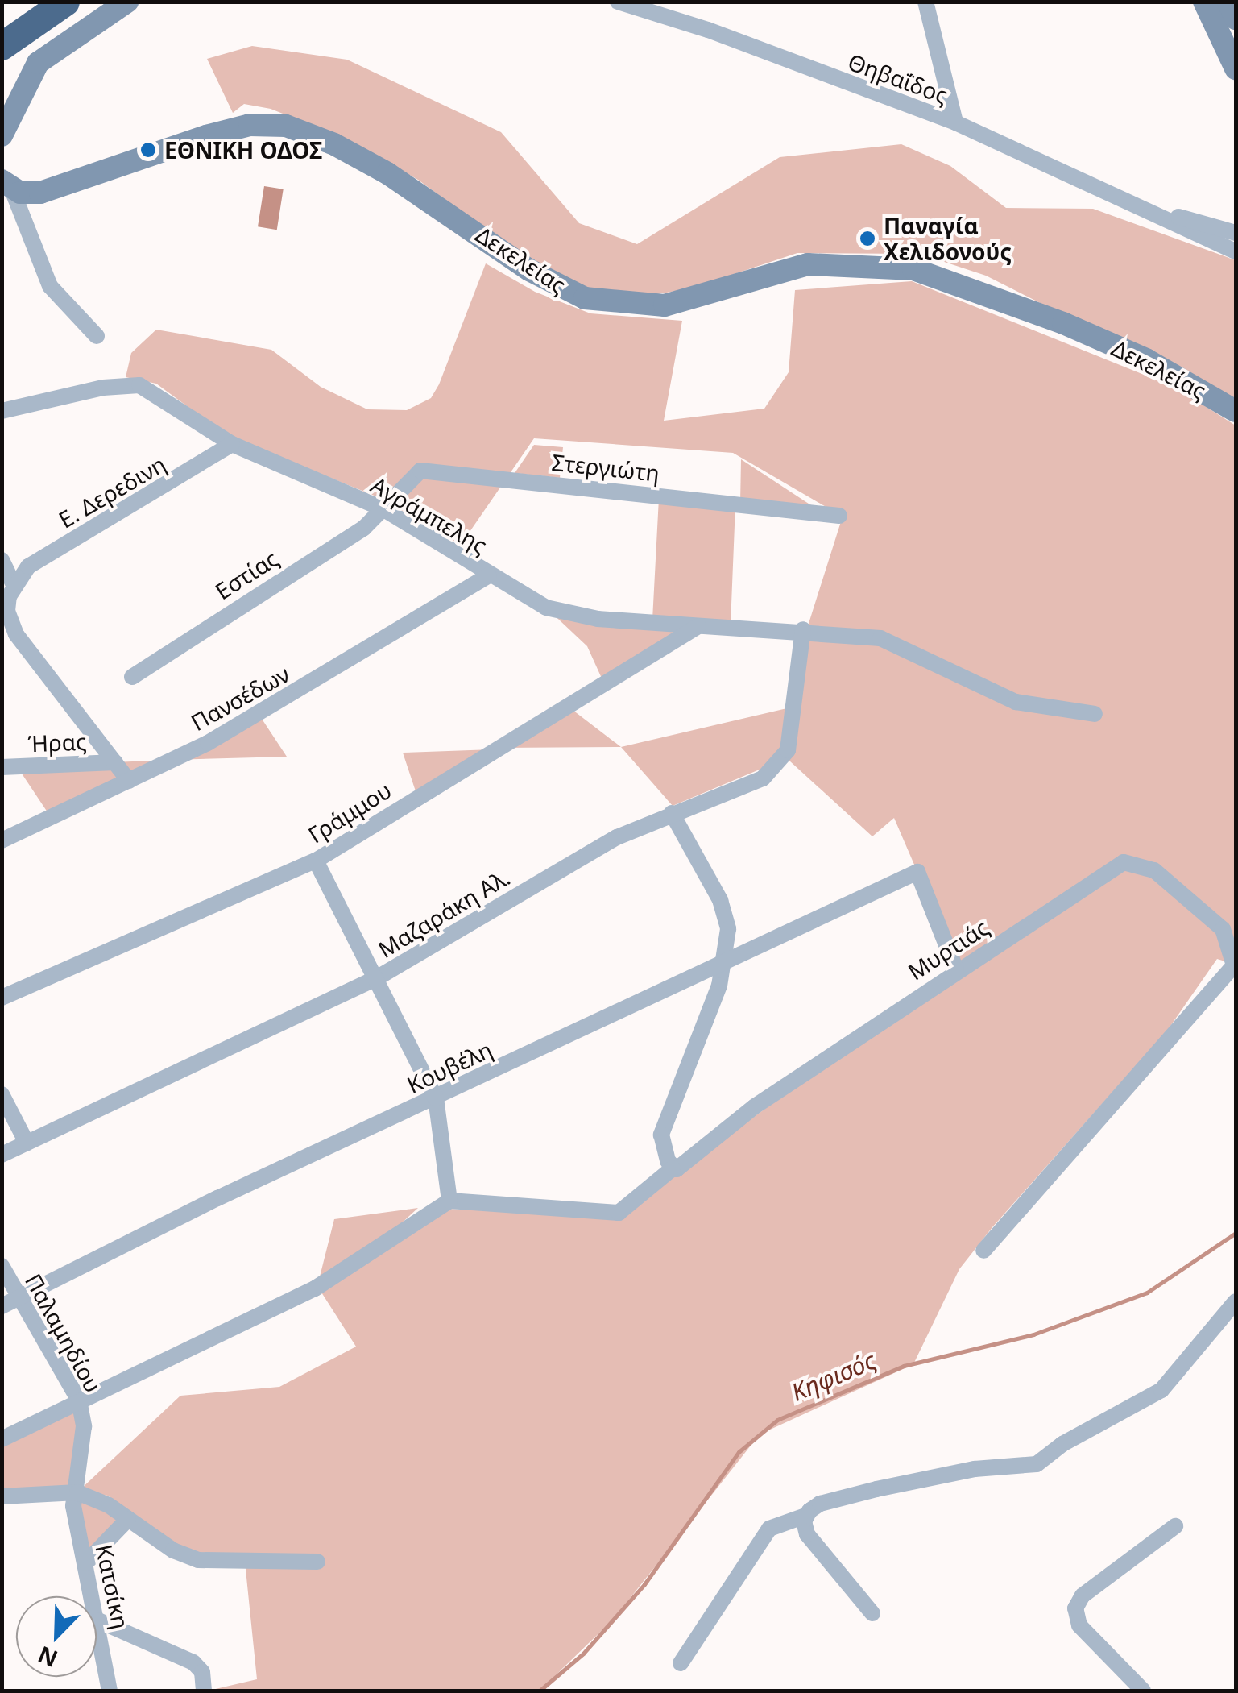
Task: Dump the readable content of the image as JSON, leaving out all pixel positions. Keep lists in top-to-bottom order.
{
  "streets": {
    "main road": ["Δεκελείας"],
    "street": [
      "Θηβαΐδος",
      "Στεργιώτη",
      "Ε. Δερεδινη",
      "Αγράμπελης",
      "Εστίας",
      "Πανσέδων",
      "Ήρας",
      "Γράμμου",
      "Μαζαράκη Αλ.",
      "Μυρτιάς",
      "Κουβέλη",
      "Παλαμηδίου",
      "Κατσίκη"
    ]
  },
  "crossings": [
    ["Στεργιώτη", "Αγράμπελης"],
    ["Στεργιώτη", "Εστίας"],
    ["Ε. Δερεδινη", "Αγράμπελης"],
    ["Αγράμπελης", "Εστίας"],
    ["Αγράμπελης", "Πανσέδων"],
    ["Αγράμπελης", "Γράμμου"],
    ["Αγράμπελης", "Μαζαράκη Αλ."],
    ["Μυρτιάς", "Κουβέλη"],
    ["Κουβέλη", "Παλαμηδίου"],
    ["Παλαμηδίου", "Κατσίκη"]
  ],
  "water": ["Κηφισός"],
  "places": ["ΕΘΝΙΚΗ ΟΔΟΣ", "Παναγία Χελιδονούς"],
  "north": "bottom left"
}
